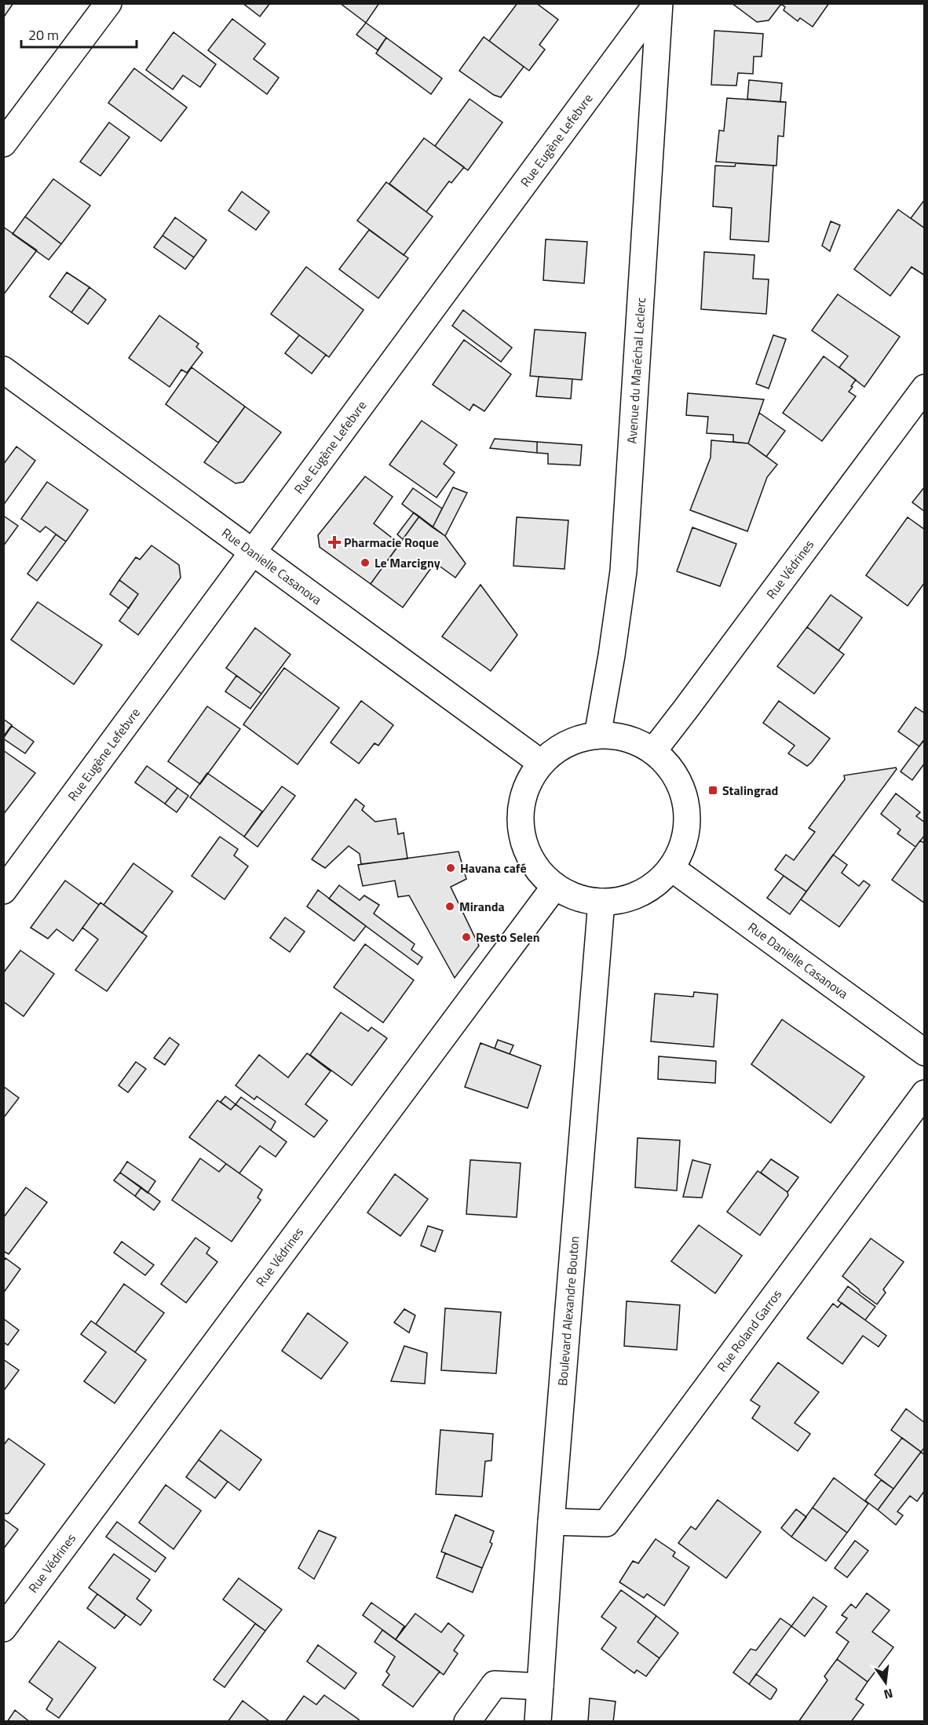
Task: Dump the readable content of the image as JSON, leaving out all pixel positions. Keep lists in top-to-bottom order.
{
  "streets": {
    "street": [
      "Rue Eugène Lefebvre",
      "Avenue du Maréchal Leclerc",
      "Rue Danielle Casanova",
      "Rue Védrines",
      "Boulevard Alexandre Bouton",
      "Rue Roland Garros"
    ]
  },
  "crossings": [
    ["Rue Eugène Lefebvre", "Avenue du Maréchal Leclerc"],
    ["Rue Eugène Lefebvre", "Rue Danielle Casanova"],
    ["Avenue du Maréchal Leclerc", "Rue Danielle Casanova"],
    ["Avenue du Maréchal Leclerc", "Rue Védrines"],
    ["Avenue du Maréchal Leclerc", "Boulevard Alexandre Bouton"],
    ["Rue Danielle Casanova", "Rue Védrines"],
    ["Rue Danielle Casanova", "Boulevard Alexandre Bouton"],
    ["Rue Védrines", "Boulevard Alexandre Bouton"],
    ["Boulevard Alexandre Bouton", "Rue Roland Garros"]
  ],
  "places": {
    "health": ["Pharmacie Roque"],
    "other": [
      "Le Marcigny",
      "Havana café",
      "Miranda",
      "Resto Selen"
    ],
    "transit": ["Stalingrad"]
  },
  "scale_bar": "20 m",
  "north": "bottom"
}
